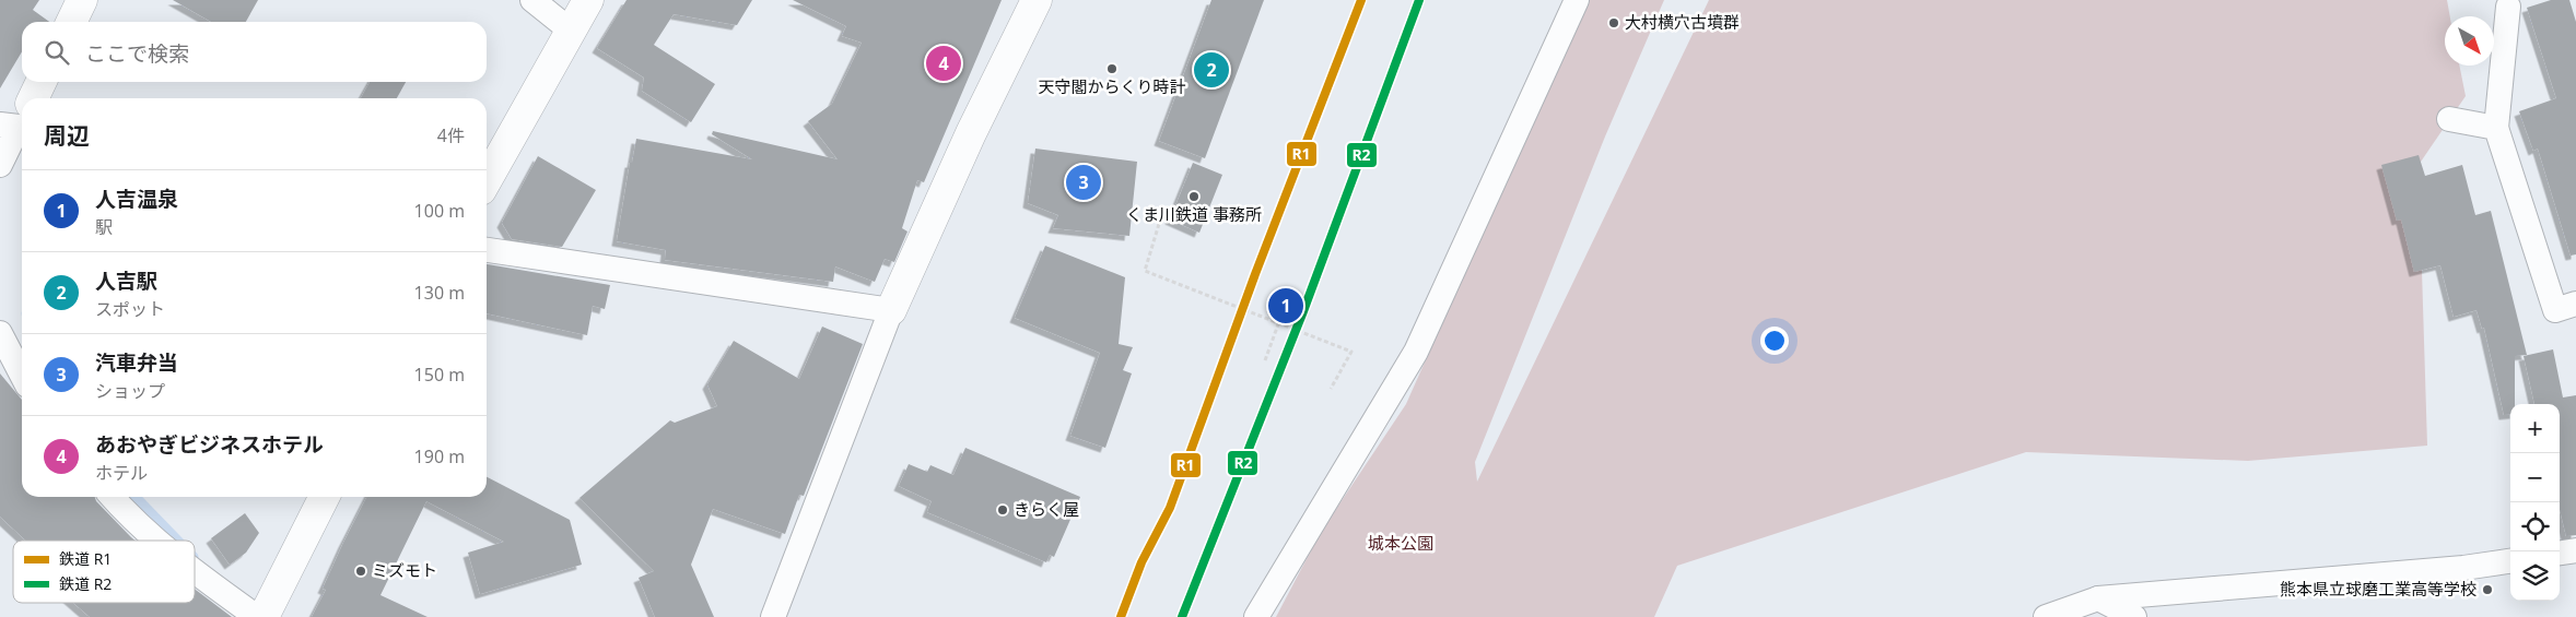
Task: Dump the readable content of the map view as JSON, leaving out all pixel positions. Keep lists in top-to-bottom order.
{
  "parks": ["城本公園"],
  "places": [
    "大村横穴古墳群",
    "天守閣からくり時計",
    "くま川鉄道 事務所",
    "きらく屋",
    "ミズモト",
    "熊本県立球磨工業高等学校"
  ],
  "lines": ["rail line R1", "rail line R2"],
  "legend": ["鉄道 R1", "鉄道 R2"],
  "north": "bottom right",
  "page": {
    "search": "ここで検索",
    "pins": [
      "4",
      "2",
      "3",
      "1"
    ],
    "heading": ["周辺", "4件"],
    "list": [
      {
        "mark": "1",
        "name": "人吉温泉",
        "note": "駅",
        "value": "100 m"
      },
      {
        "mark": "2",
        "name": "人吉駅",
        "note": "スポット",
        "value": "130 m"
      },
      {
        "mark": "3",
        "name": "汽車弁当",
        "note": "ショップ",
        "value": "150 m"
      },
      {
        "mark": "4",
        "name": "あおやぎビジネスホテル",
        "note": "ホテル",
        "value": "190 m"
      }
    ],
    "map_buttons": ["+", "−"]
  }
}
